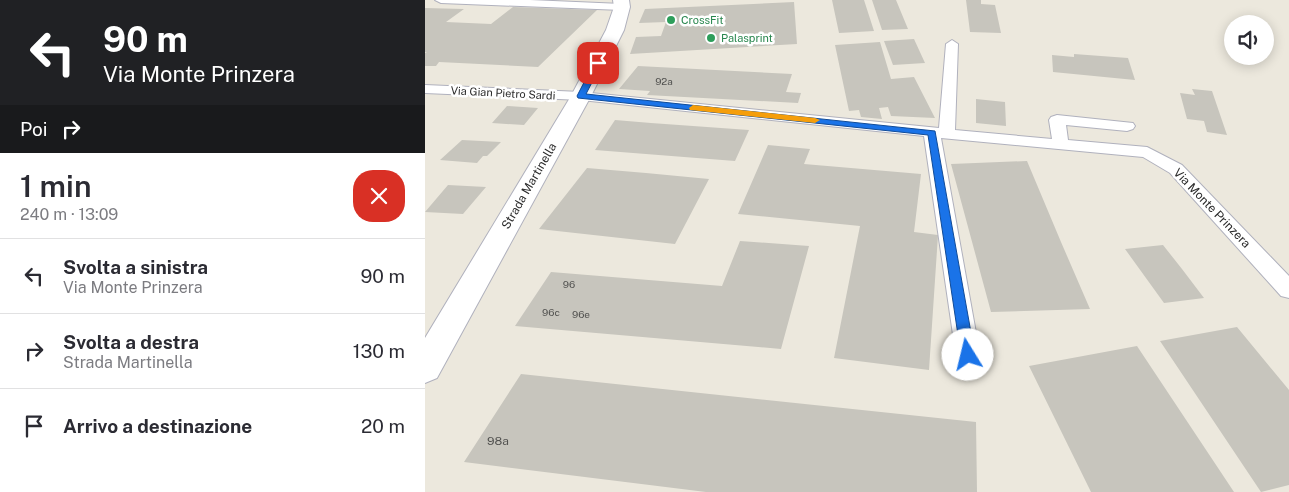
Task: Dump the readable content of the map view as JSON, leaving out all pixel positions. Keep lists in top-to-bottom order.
{
  "streets": {
    "street": ["Via Gian Pietro Sardi", "Strada Martinella", "Via Monte Prinzera"]
  },
  "crossings": [
    ["Via Gian Pietro Sardi", "Strada Martinella"],
    ["Via Gian Pietro Sardi", "Via Monte Prinzera"],
    ["Strada Martinella", "Via Monte Prinzera"]
  ],
  "places": ["CrossFit", "Palasprint"],
  "house_numbers": [
    "92a",
    "96",
    "96c",
    "96e",
    "98a"
  ],
  "page": {
    "turn": ["90 m", "Via Monte Prinzera"],
    "then": "Poi",
    "heading": ["1 min", "240 m · 13:09"],
    "list": [
      {
        "name": "Svolta a sinistra",
        "note": "Via Monte Prinzera",
        "value": "90 m"
      },
      {
        "name": "Svolta a destra",
        "note": "Strada Martinella",
        "value": "130 m"
      },
      {
        "name": "Arrivo a destinazione",
        "value": "20 m"
      }
    ]
  }
}
